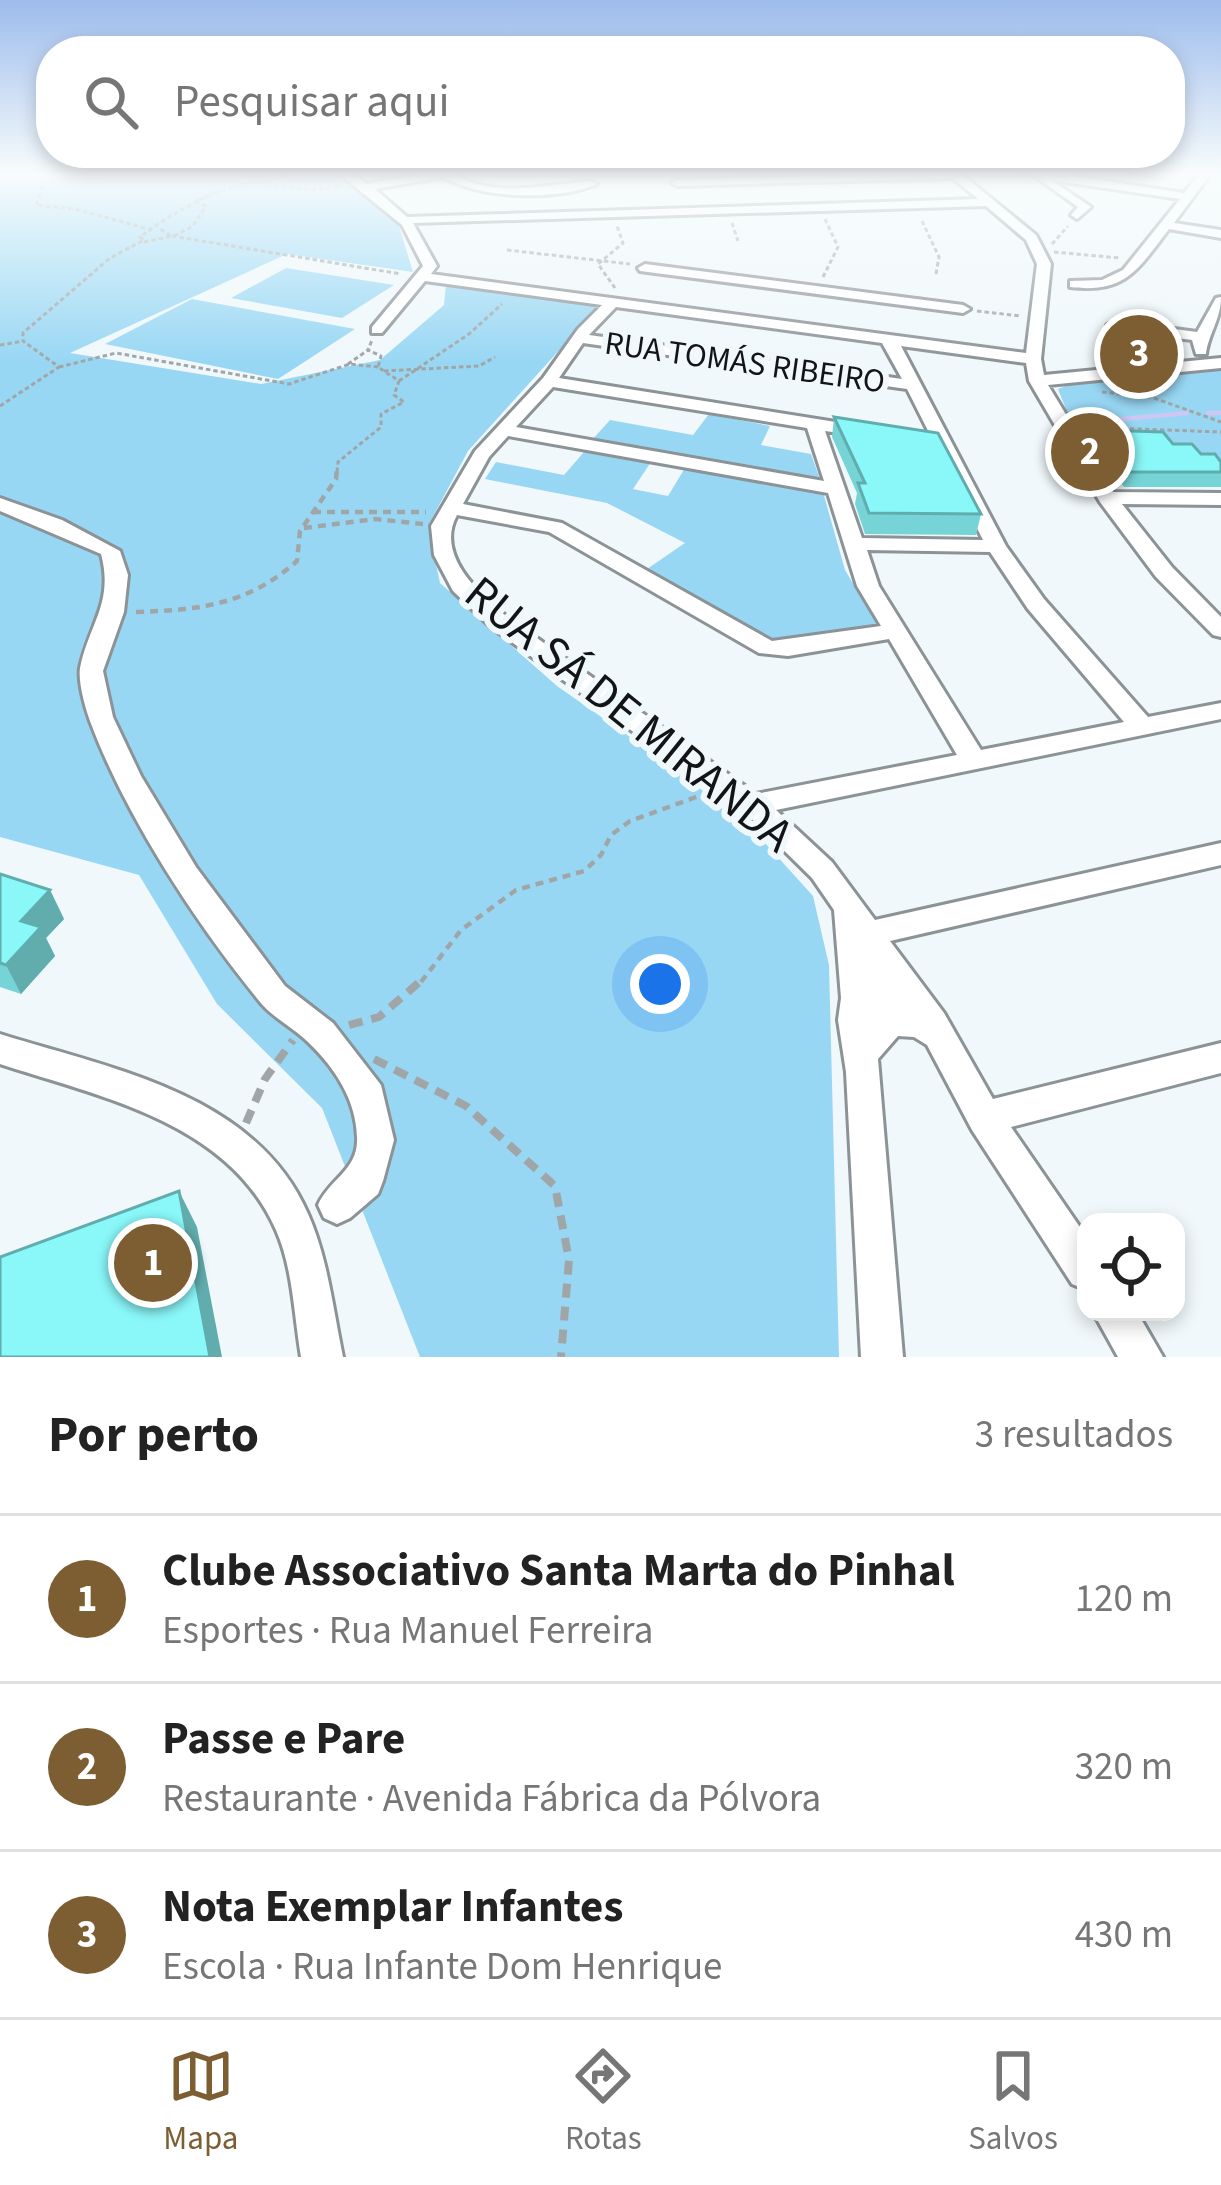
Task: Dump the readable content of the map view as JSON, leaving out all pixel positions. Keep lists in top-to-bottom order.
{
  "streets": {
    "street": ["RUA TOMÁS RIBEIRO", "RUA SÁ DE MIRANDA"]
  },
  "page": {
    "search": "Pesquisar aqui",
    "pins": ["3", "2", "1"],
    "heading": ["Por perto", "3 resultados"],
    "list": [
      {
        "mark": "1",
        "name": "Clube Associativo Santa Marta do Pinhal",
        "note": "Esportes · Rua Manuel Ferreira",
        "value": "120 m"
      },
      {
        "mark": "2",
        "name": "Passe e Pare",
        "note": "Restaurante · Avenida Fábrica da Pólvora",
        "value": "320 m"
      },
      {
        "mark": "3",
        "name": "Nota Exemplar Infantes",
        "note": "Escola · Rua Infante Dom Henrique",
        "value": "430 m"
      }
    ],
    "nav": ["Mapa", "Rotas", "Salvos"]
  }
}
